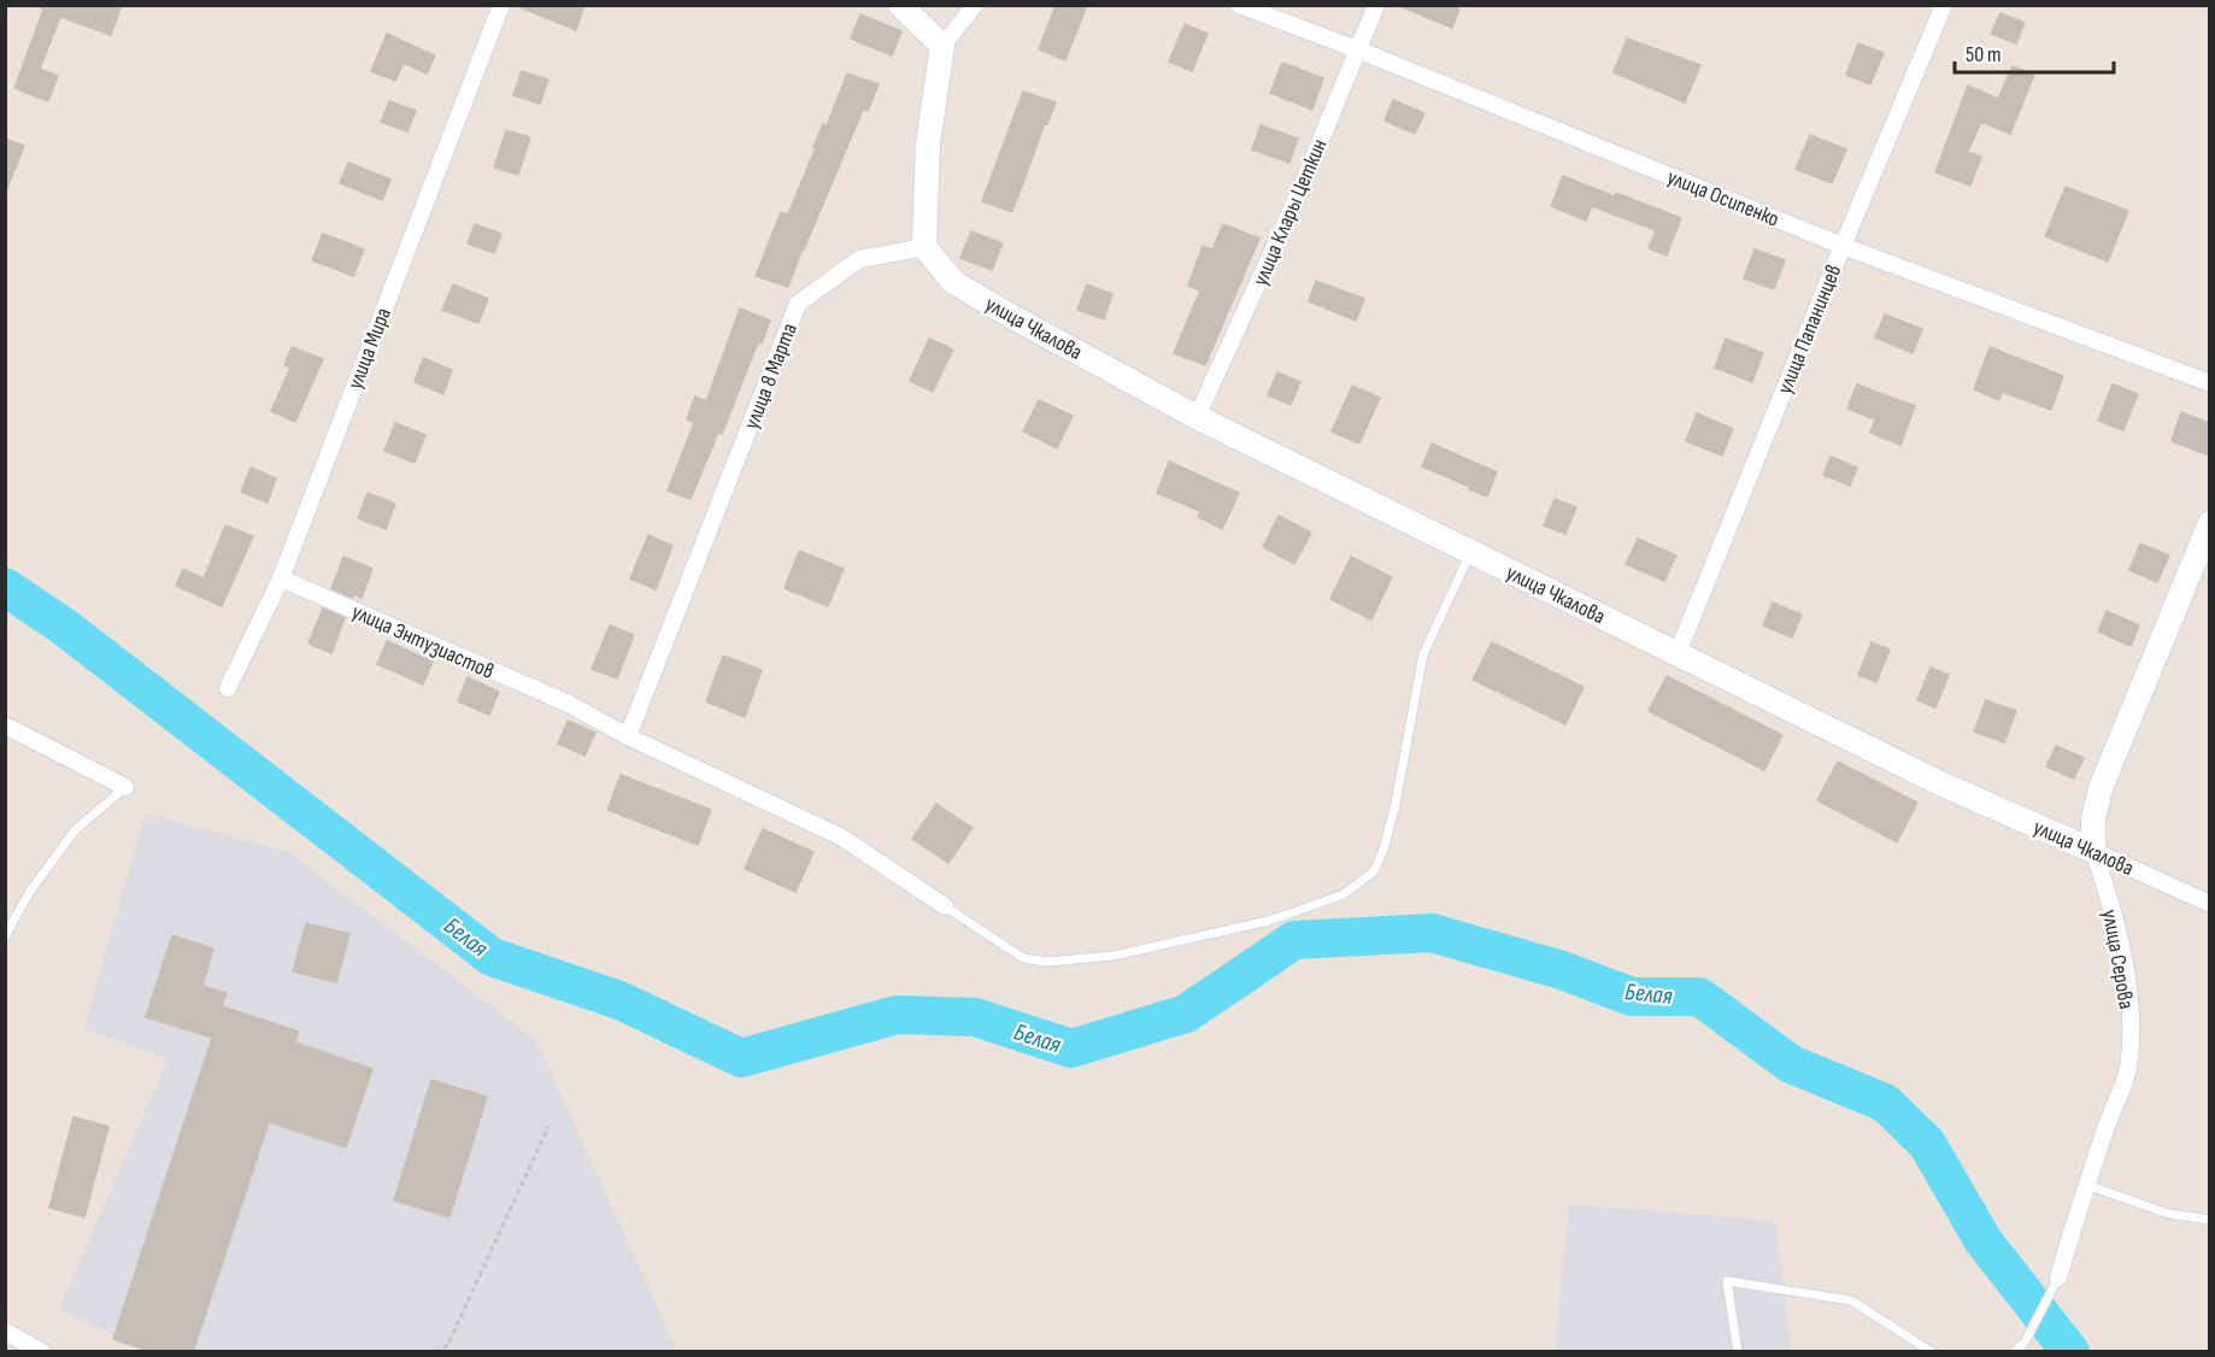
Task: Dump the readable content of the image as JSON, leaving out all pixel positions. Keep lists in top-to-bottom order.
{
  "streets": {
    "street": [
      "улица Осипенко",
      "улица Клары Цеткин",
      "улица Чкалова",
      "улица Папанинцев",
      "улица Мира",
      "улица 8 Марта",
      "улица Энтузиастов",
      "улица Серова"
    ]
  },
  "crossings": [
    ["улица Осипенко", "улица Клары Цеткин"],
    ["улица Осипенко", "улица Папанинцев"],
    ["улица Клары Цеткин", "улица Чкалова"],
    ["улица Чкалова", "улица Папанинцев"],
    ["улица Чкалова", "улица 8 Марта"],
    ["улица Чкалова", "улица Серова"],
    ["улица Мира", "улица Энтузиастов"],
    ["улица 8 Марта", "улица Энтузиастов"]
  ],
  "water": ["Белая"],
  "scale_bar": "50 m"
}
